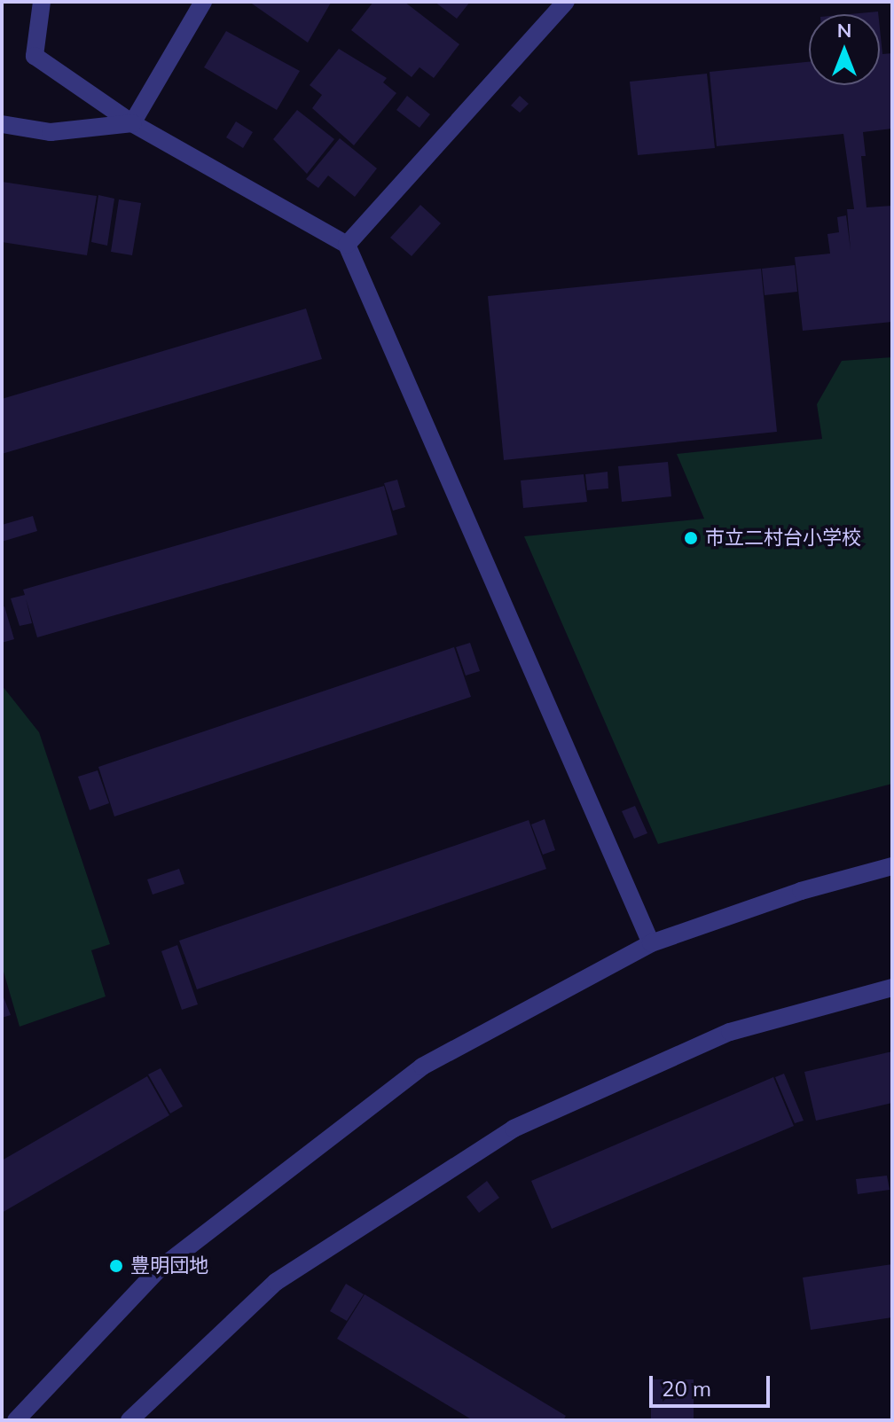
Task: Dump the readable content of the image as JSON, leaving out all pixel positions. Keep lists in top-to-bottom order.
{
  "places": ["市立二村台小学校", "豊明団地"],
  "scale_bar": "20 m",
  "north": "top"
}
